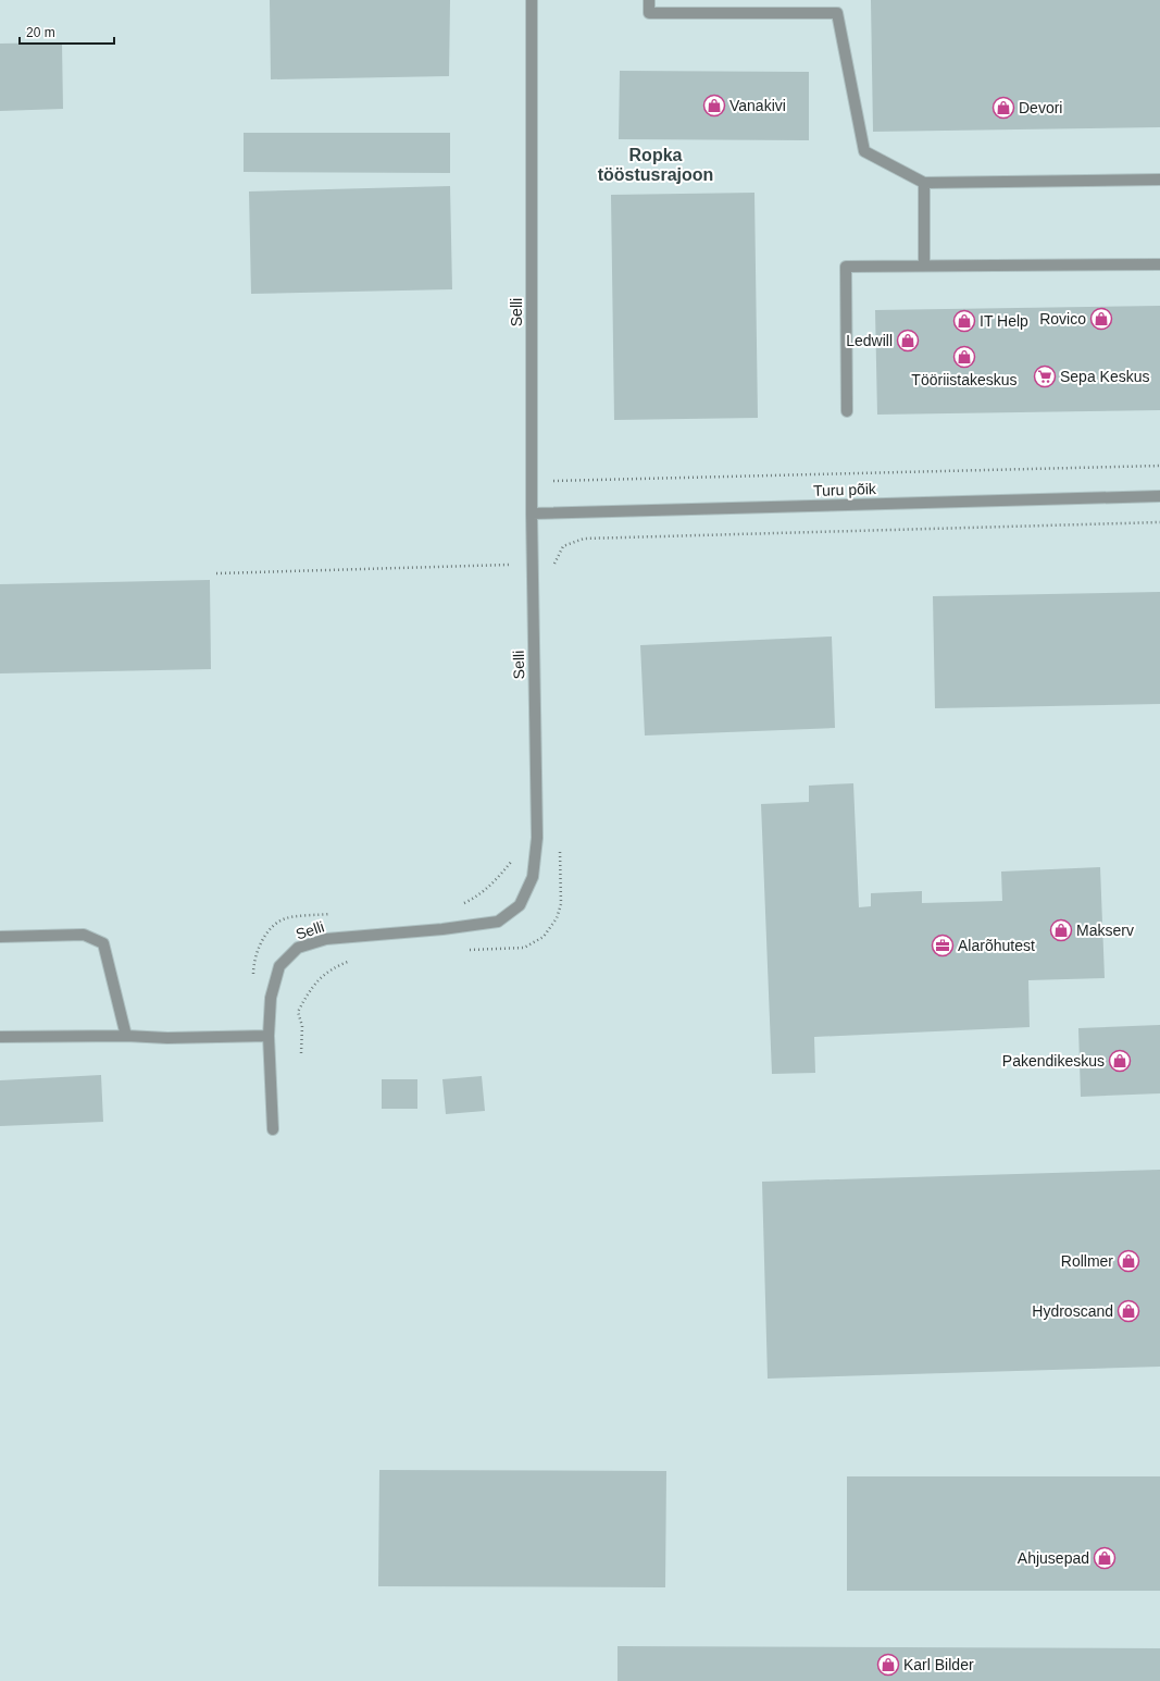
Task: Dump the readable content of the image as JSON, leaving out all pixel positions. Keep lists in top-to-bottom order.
{
  "streets": {
    "lane": ["Selli", "Turu põik"]
  },
  "crossings": [
    ["Selli", "Turu põik"]
  ],
  "districts": ["Ropka tööstusrajoon"],
  "places": {
    "shop": [
      "Vanakivi",
      "Devori",
      "Rovico",
      "IT Help",
      "Ledwill",
      "Tööriistakeskus",
      "Makserv",
      "Pakendikeskus",
      "Rollmer",
      "Hydroscand",
      "Ahjusepad",
      "Karl Bilder"
    ],
    "supermarket": ["Sepa Keskus"],
    "office": ["Alarõhutest"]
  },
  "scale_bar": "20 m"
}
